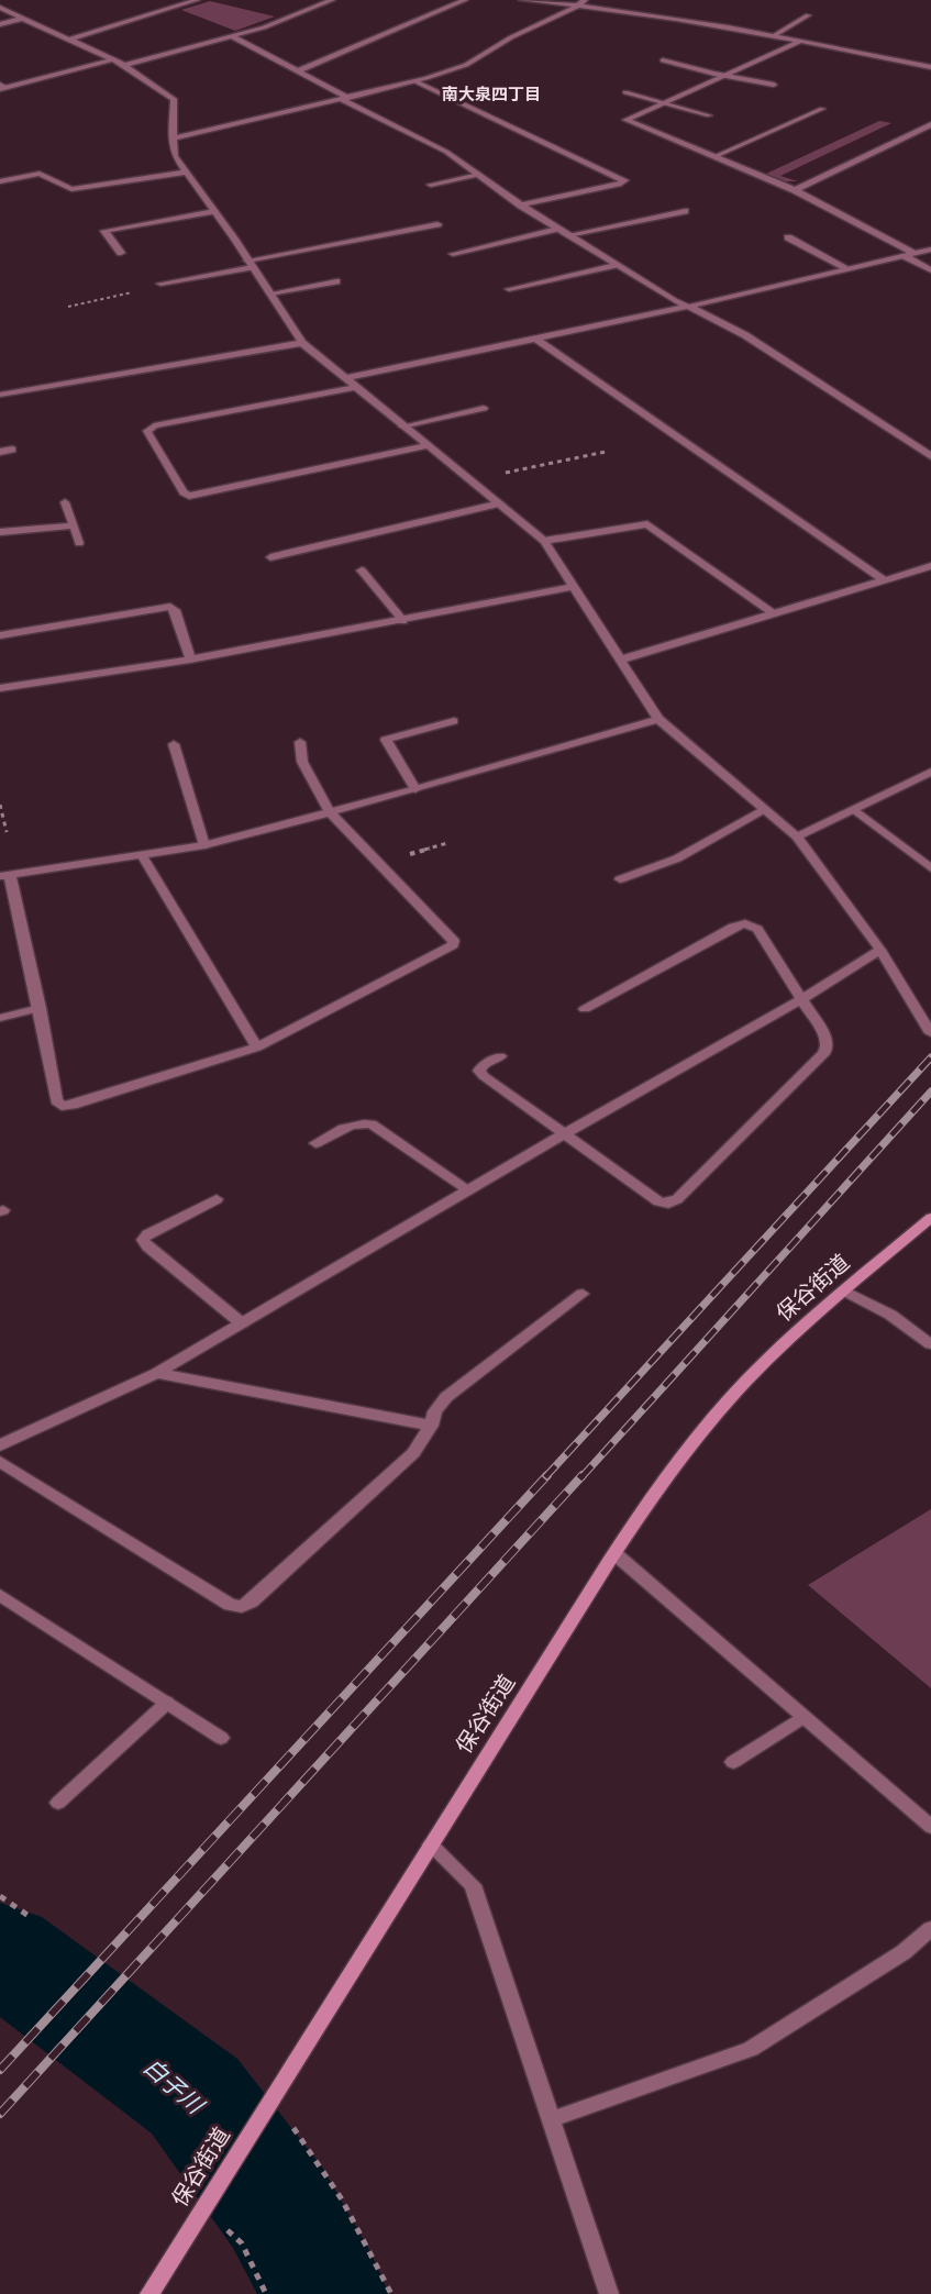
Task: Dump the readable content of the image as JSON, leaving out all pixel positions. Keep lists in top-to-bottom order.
{
  "streets": {
    "main road": ["保谷街道"]
  },
  "districts": ["南大泉四丁目"],
  "water": ["白子川"]
}
